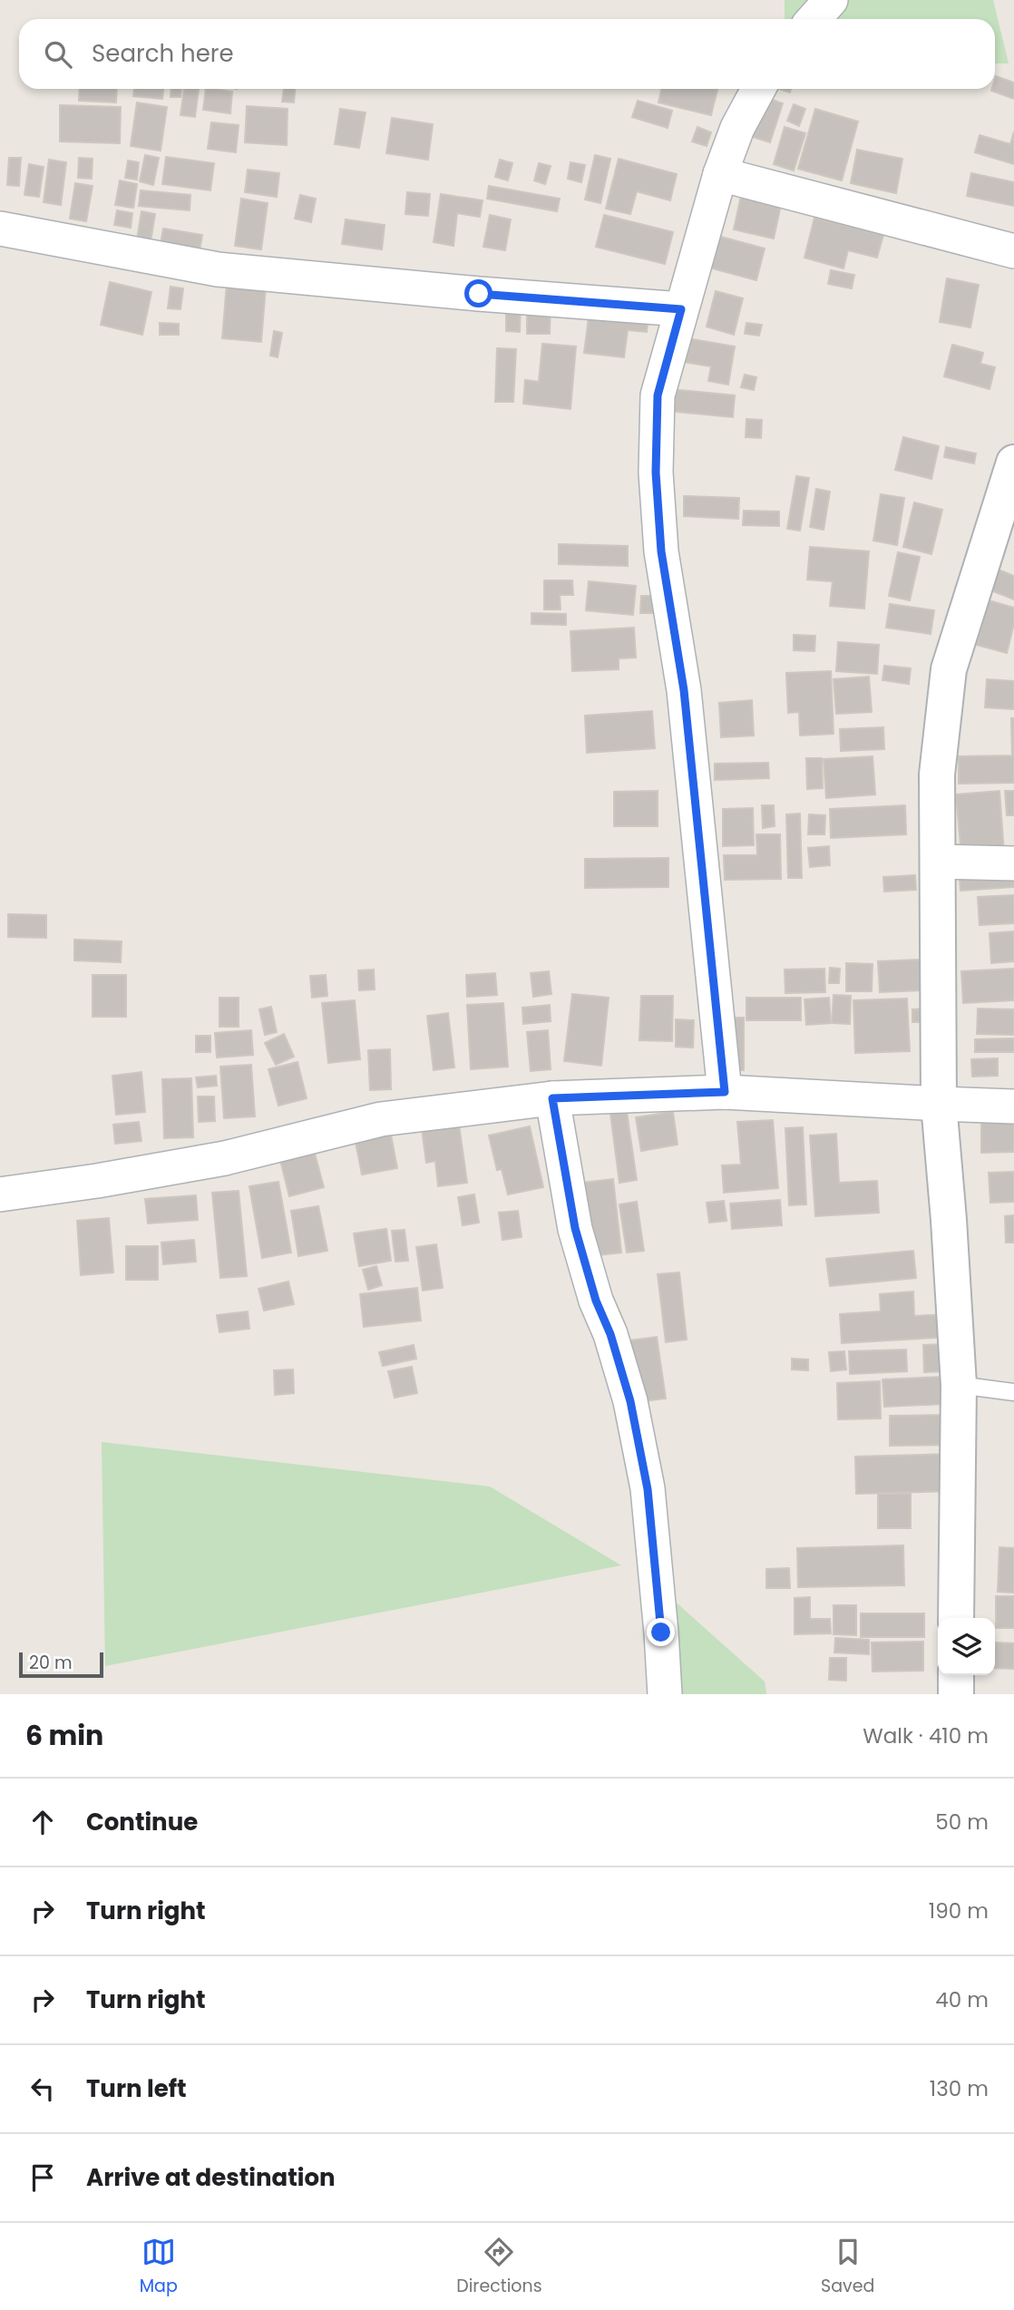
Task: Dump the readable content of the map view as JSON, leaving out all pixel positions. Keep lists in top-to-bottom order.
{
  "scale_bar": "20 m",
  "page": {
    "search": "Search here",
    "scale": "20 m",
    "heading": ["6 min", "Walk · 410 m"],
    "list": [
      ["Continue", "50 m"],
      ["Turn right", "190 m"],
      ["Turn right", "40 m"],
      ["Turn left", "130 m"],
      "Arrive at destination"
    ],
    "nav": ["Map", "Directions", "Saved"]
  }
}
